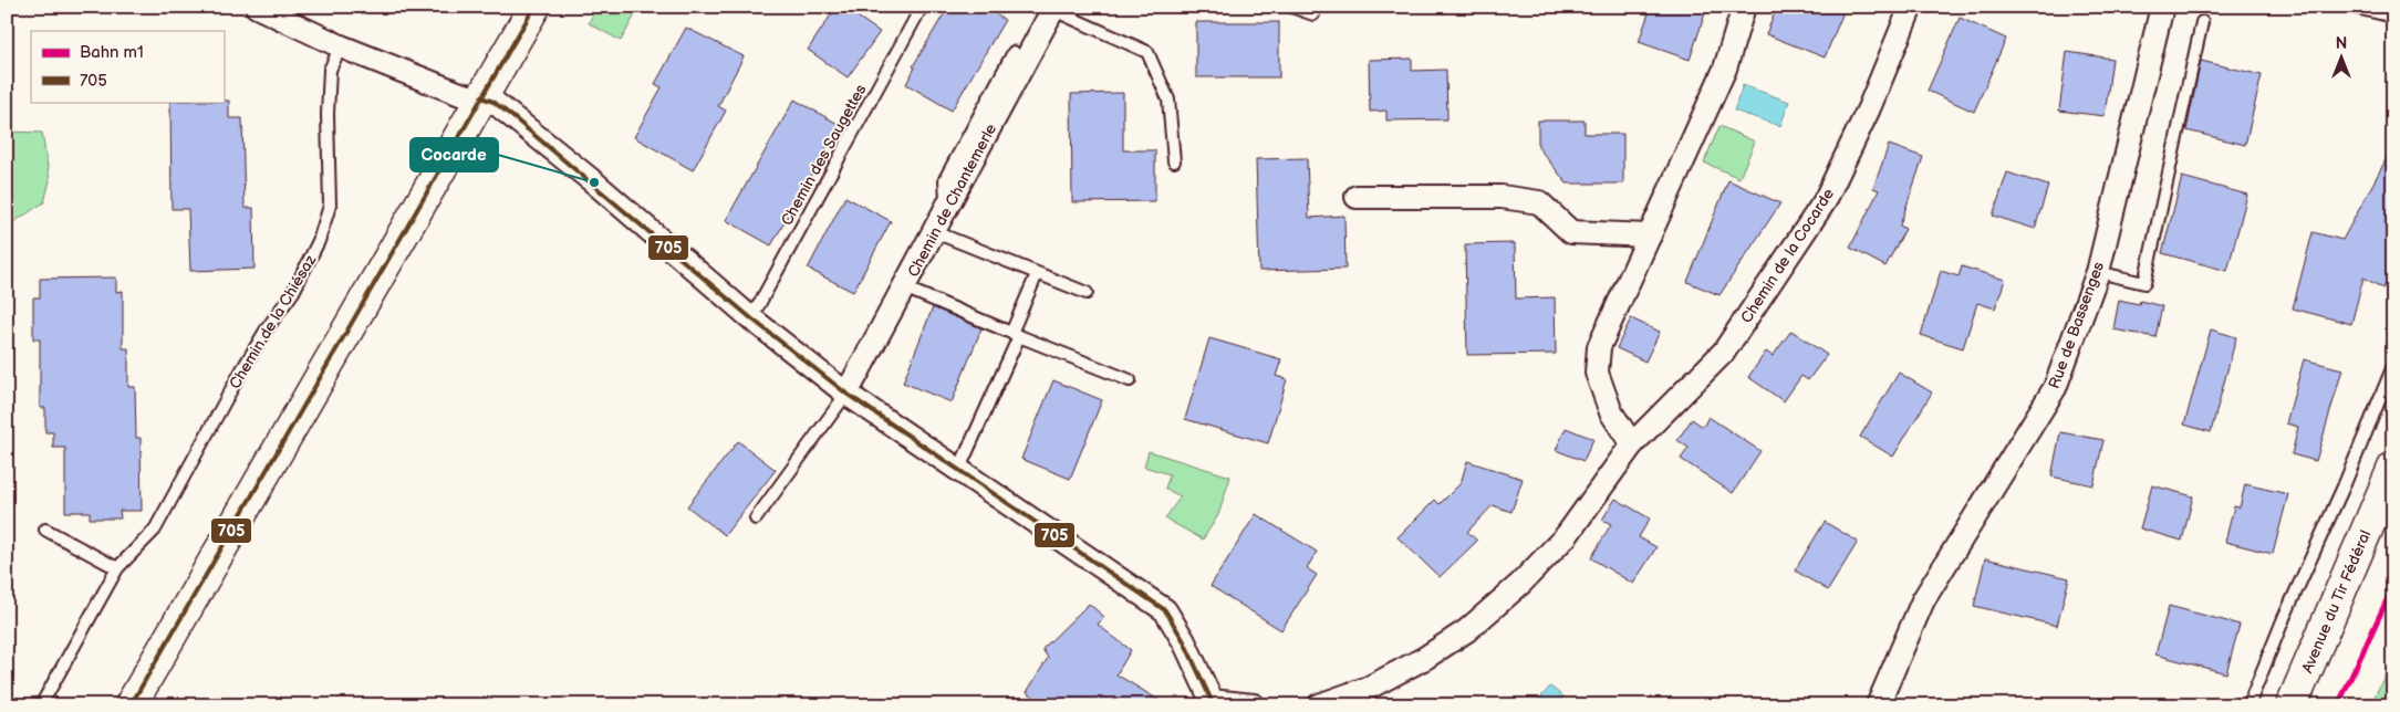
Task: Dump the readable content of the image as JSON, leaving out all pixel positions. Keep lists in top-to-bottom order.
{
  "streets": {
    "street": [
      "Chemin de Chantemerle",
      "Chemin de la Cocarde",
      "Rue de Bassenges",
      "Avenue du Tir Fédéral"
    ],
    "lane": ["Chemin des Saugettes", "Chemin de la Chiésaz"]
  },
  "places": ["Cocarde"],
  "lines": ["transit line 705", "rail line m1"],
  "legend": ["Bahn m1", "705"],
  "north": "top"
}
